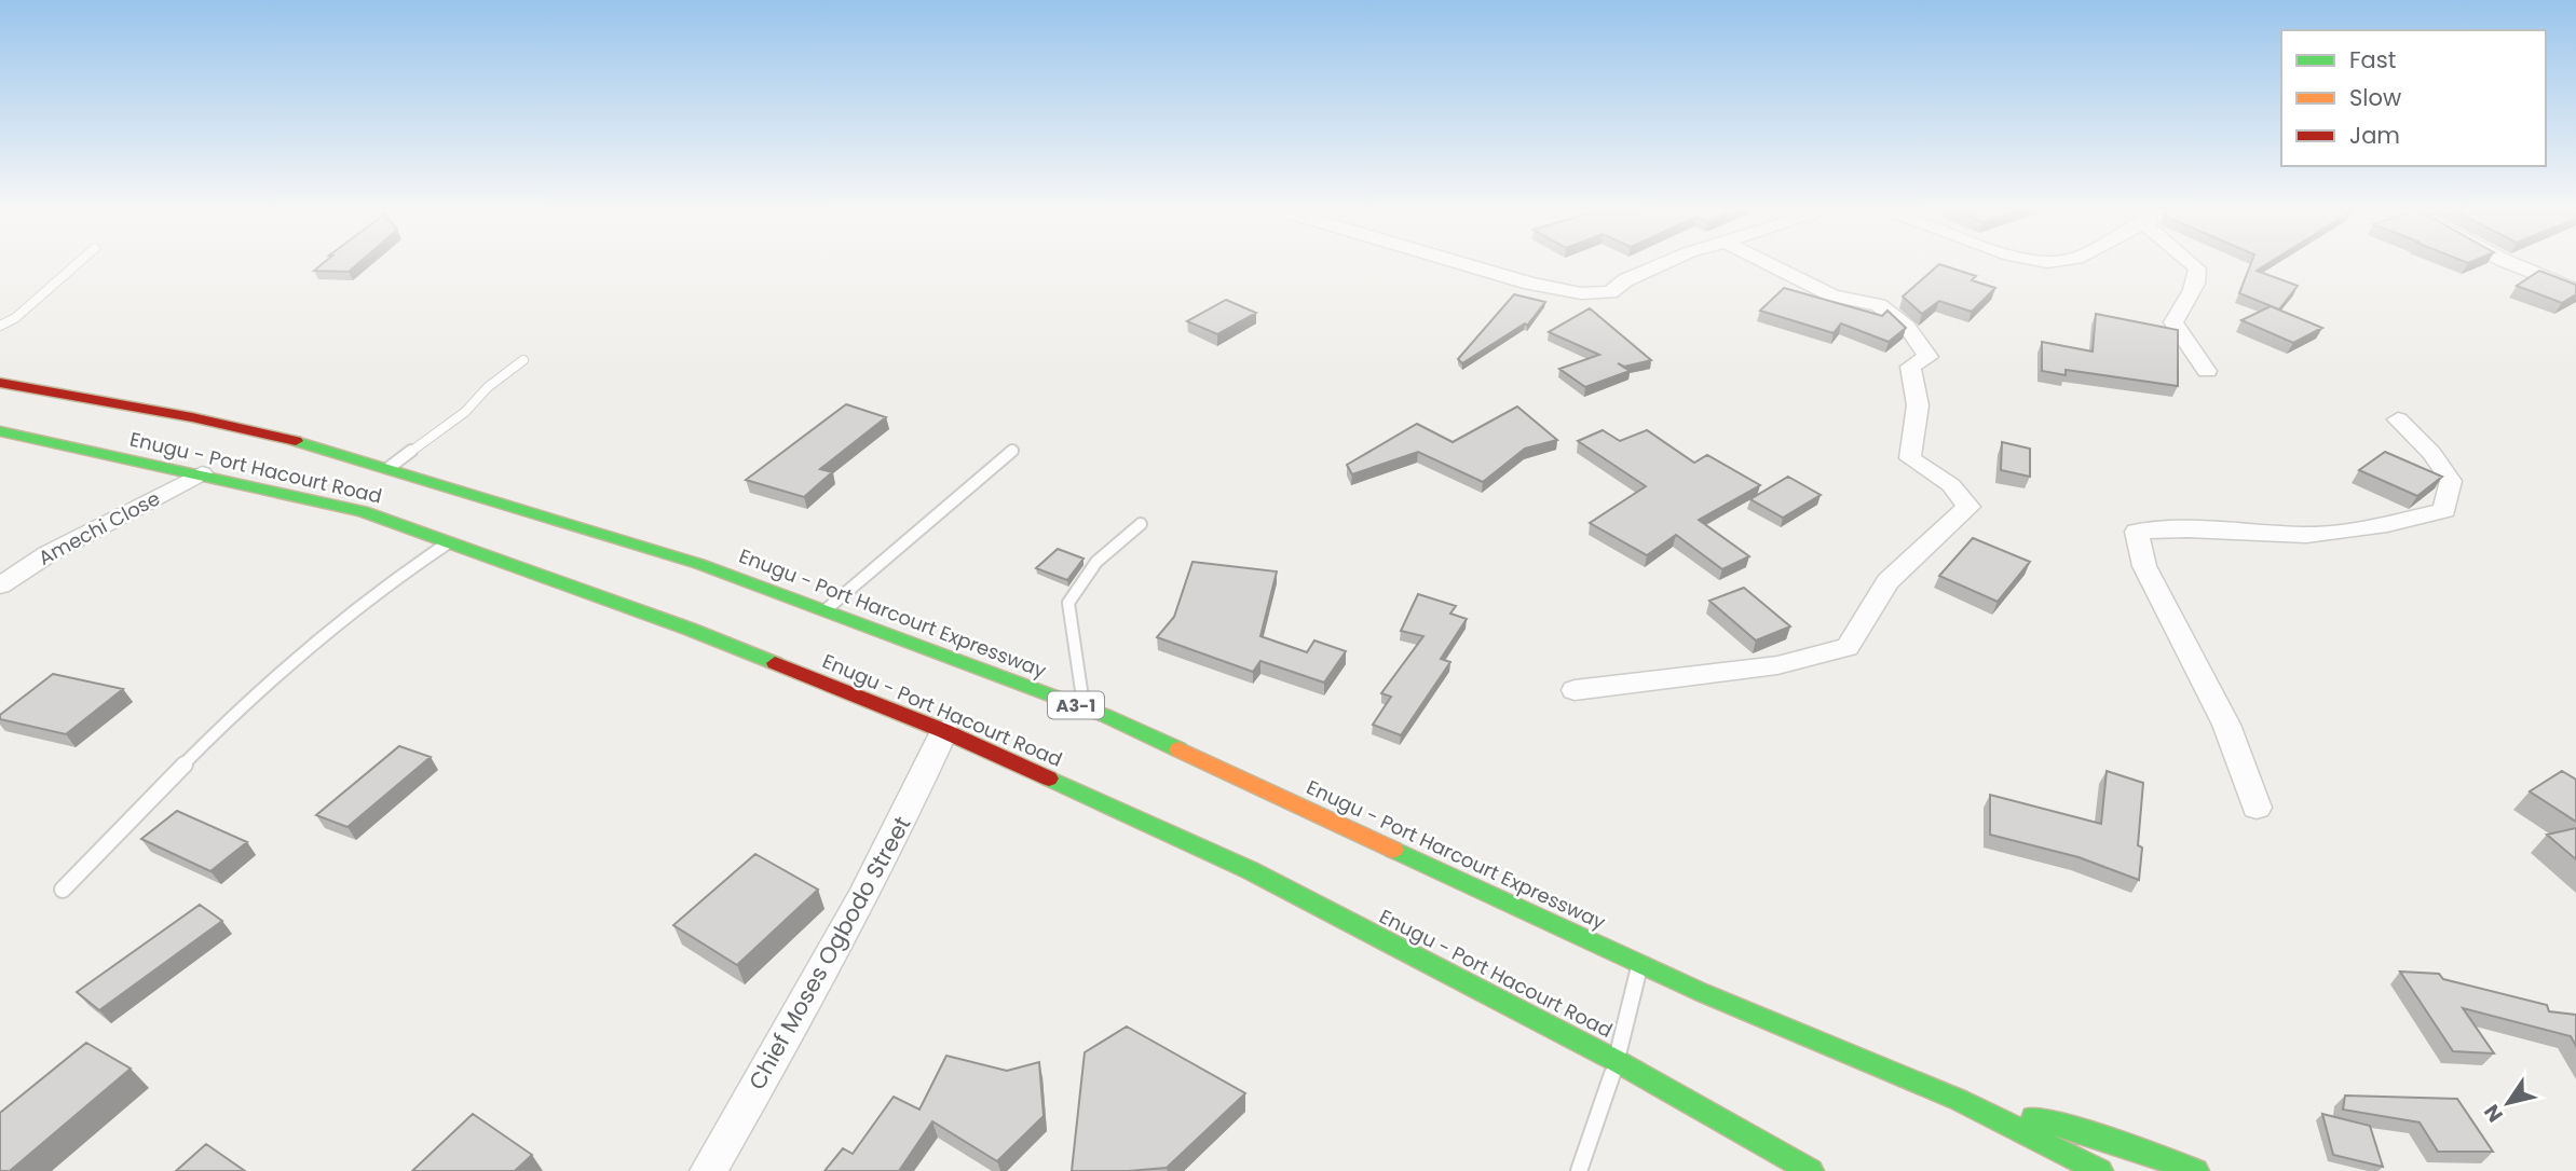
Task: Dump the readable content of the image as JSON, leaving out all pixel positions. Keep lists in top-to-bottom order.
{
  "streets": {
    "highway": ["Enugu - Port Hacourt Road", "Enugu - Port Harcourt Expressway", "A3-1"],
    "street": ["Amechi Close", "Chief Moses Ogbodo Street"]
  },
  "crossings": [
    ["Enugu - Port Hacourt Road", "Amechi Close"],
    ["Enugu - Port Hacourt Road", "Chief Moses Ogbodo Street"]
  ],
  "legend": ["Fast", "Slow", "Jam"],
  "north": "bottom left"
}
